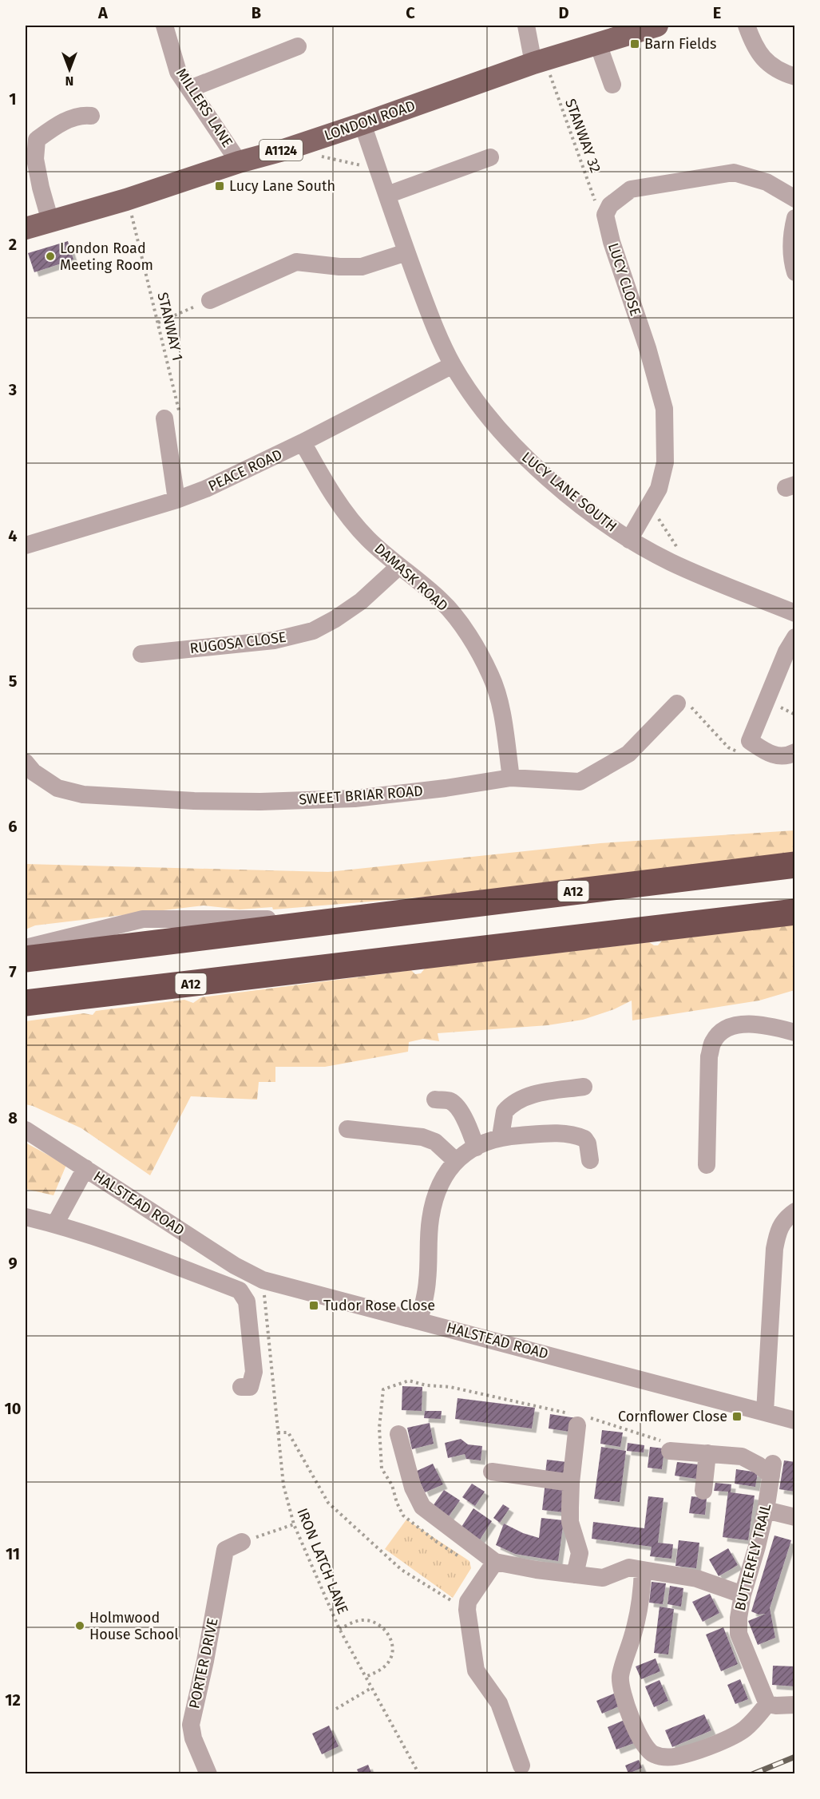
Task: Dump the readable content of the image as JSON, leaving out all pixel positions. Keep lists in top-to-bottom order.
{
  "streets": {
    "highway": ["A12"],
    "main road": ["LONDON ROAD", "A1124"],
    "street": [
      "MILLERS LANE",
      "LUCY CLOSE",
      "PEACE ROAD",
      "LUCY LANE SOUTH",
      "DAMASK ROAD",
      "RUGOSA CLOSE",
      "SWEET BRIAR ROAD",
      "HALSTEAD ROAD",
      "BUTTERFLY TRAIL",
      "PORTER DRIVE"
    ],
    "path": ["STANWAY 32", "STANWAY 1", "IRON LATCH LANE"]
  },
  "crossings": [
    ["MILLERS LANE", "LONDON ROAD"],
    ["LONDON ROAD", "STANWAY 32"],
    ["LONDON ROAD", "STANWAY 1"],
    ["LONDON ROAD", "LUCY LANE SOUTH"],
    ["STANWAY 32", "LUCY CLOSE"],
    ["LUCY CLOSE", "LUCY LANE SOUTH"],
    ["PEACE ROAD", "LUCY LANE SOUTH"],
    ["PEACE ROAD", "DAMASK ROAD"],
    ["DAMASK ROAD", "RUGOSA CLOSE"],
    ["DAMASK ROAD", "SWEET BRIAR ROAD"],
    ["HALSTEAD ROAD", "IRON LATCH LANE"]
  ],
  "places": {
    "transit": [
      "Barn Fields",
      "Lucy Lane South",
      "Tudor Rose Close",
      "Cornflower Close"
    ],
    "other": ["London Road Meeting Room", "Holmwood House School"]
  },
  "north": "bottom",
  "grid": {
    "columns": [
      "A",
      "B",
      "C",
      "D",
      "E"
    ],
    "rows": [
      "1",
      "2",
      "3",
      "4",
      "5",
      "6",
      "7",
      "8",
      "9",
      "10",
      "11",
      "12"
    ]
  }
}
